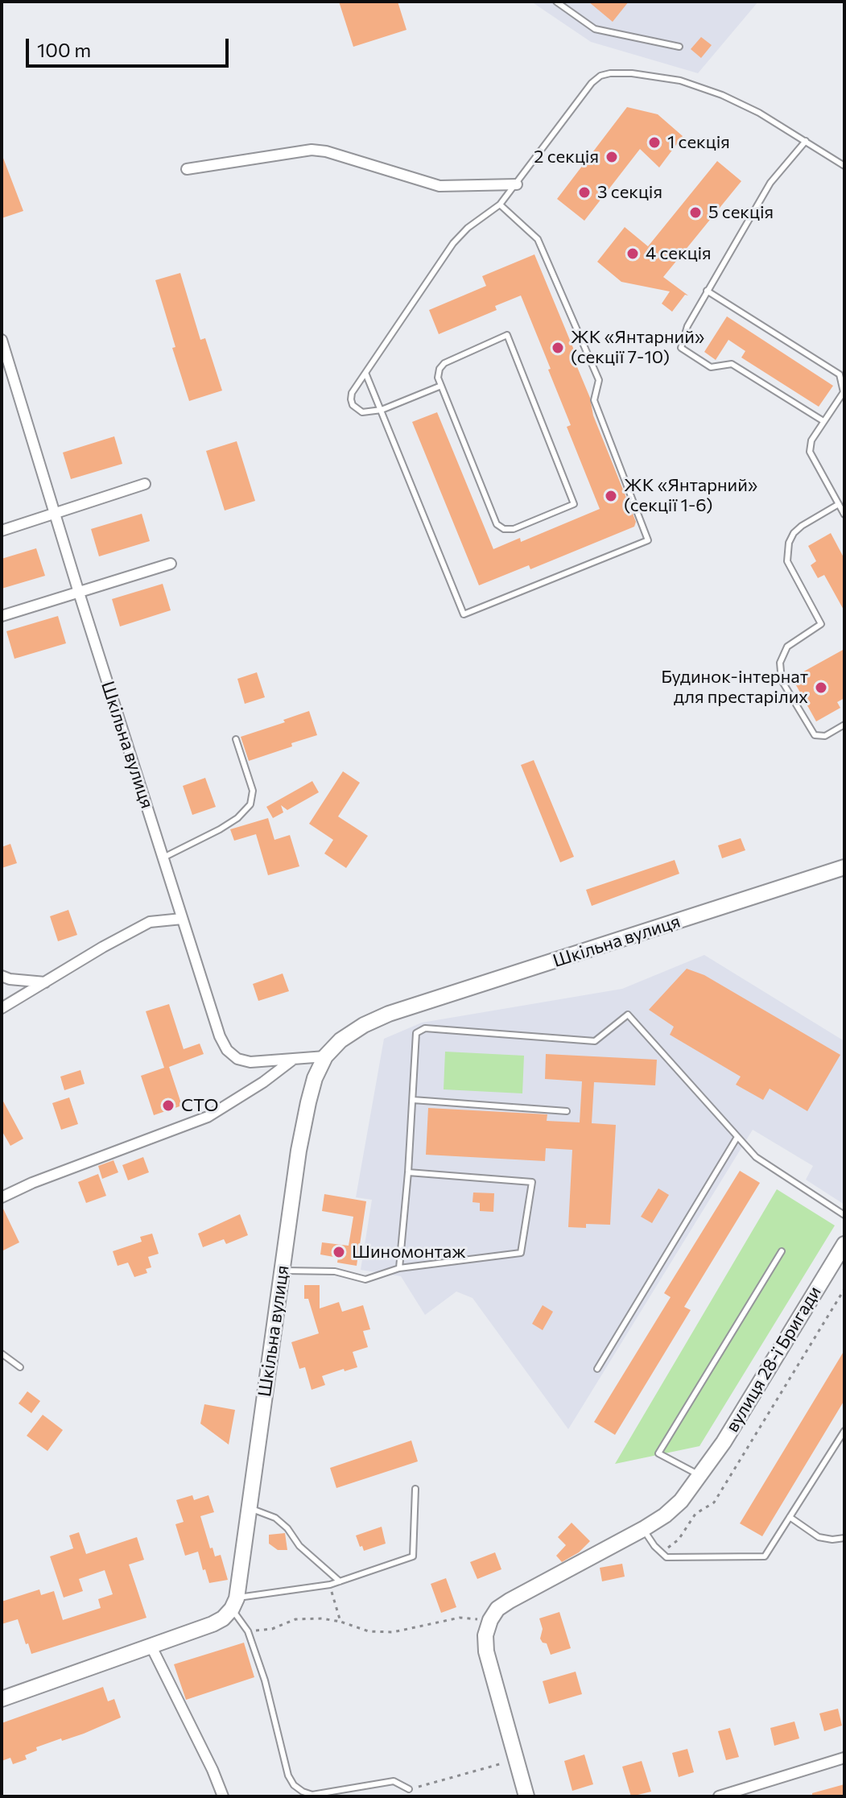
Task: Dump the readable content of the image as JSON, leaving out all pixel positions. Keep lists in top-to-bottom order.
{
  "streets": {
    "street": ["Шкільна вулиця", "вулиця 28-ї Бригади"]
  },
  "places": [
    "1 секція",
    "2 секція",
    "3 секція",
    "5 секція",
    "4 секція",
    "ЖК «Янтарний» (секції 7-10)",
    "ЖК «Янтарний» (секції 1-6)",
    "Будинок-інтернат для престарілих",
    "СТО",
    "Шиномонтаж"
  ],
  "scale_bar": "100 m"
}
